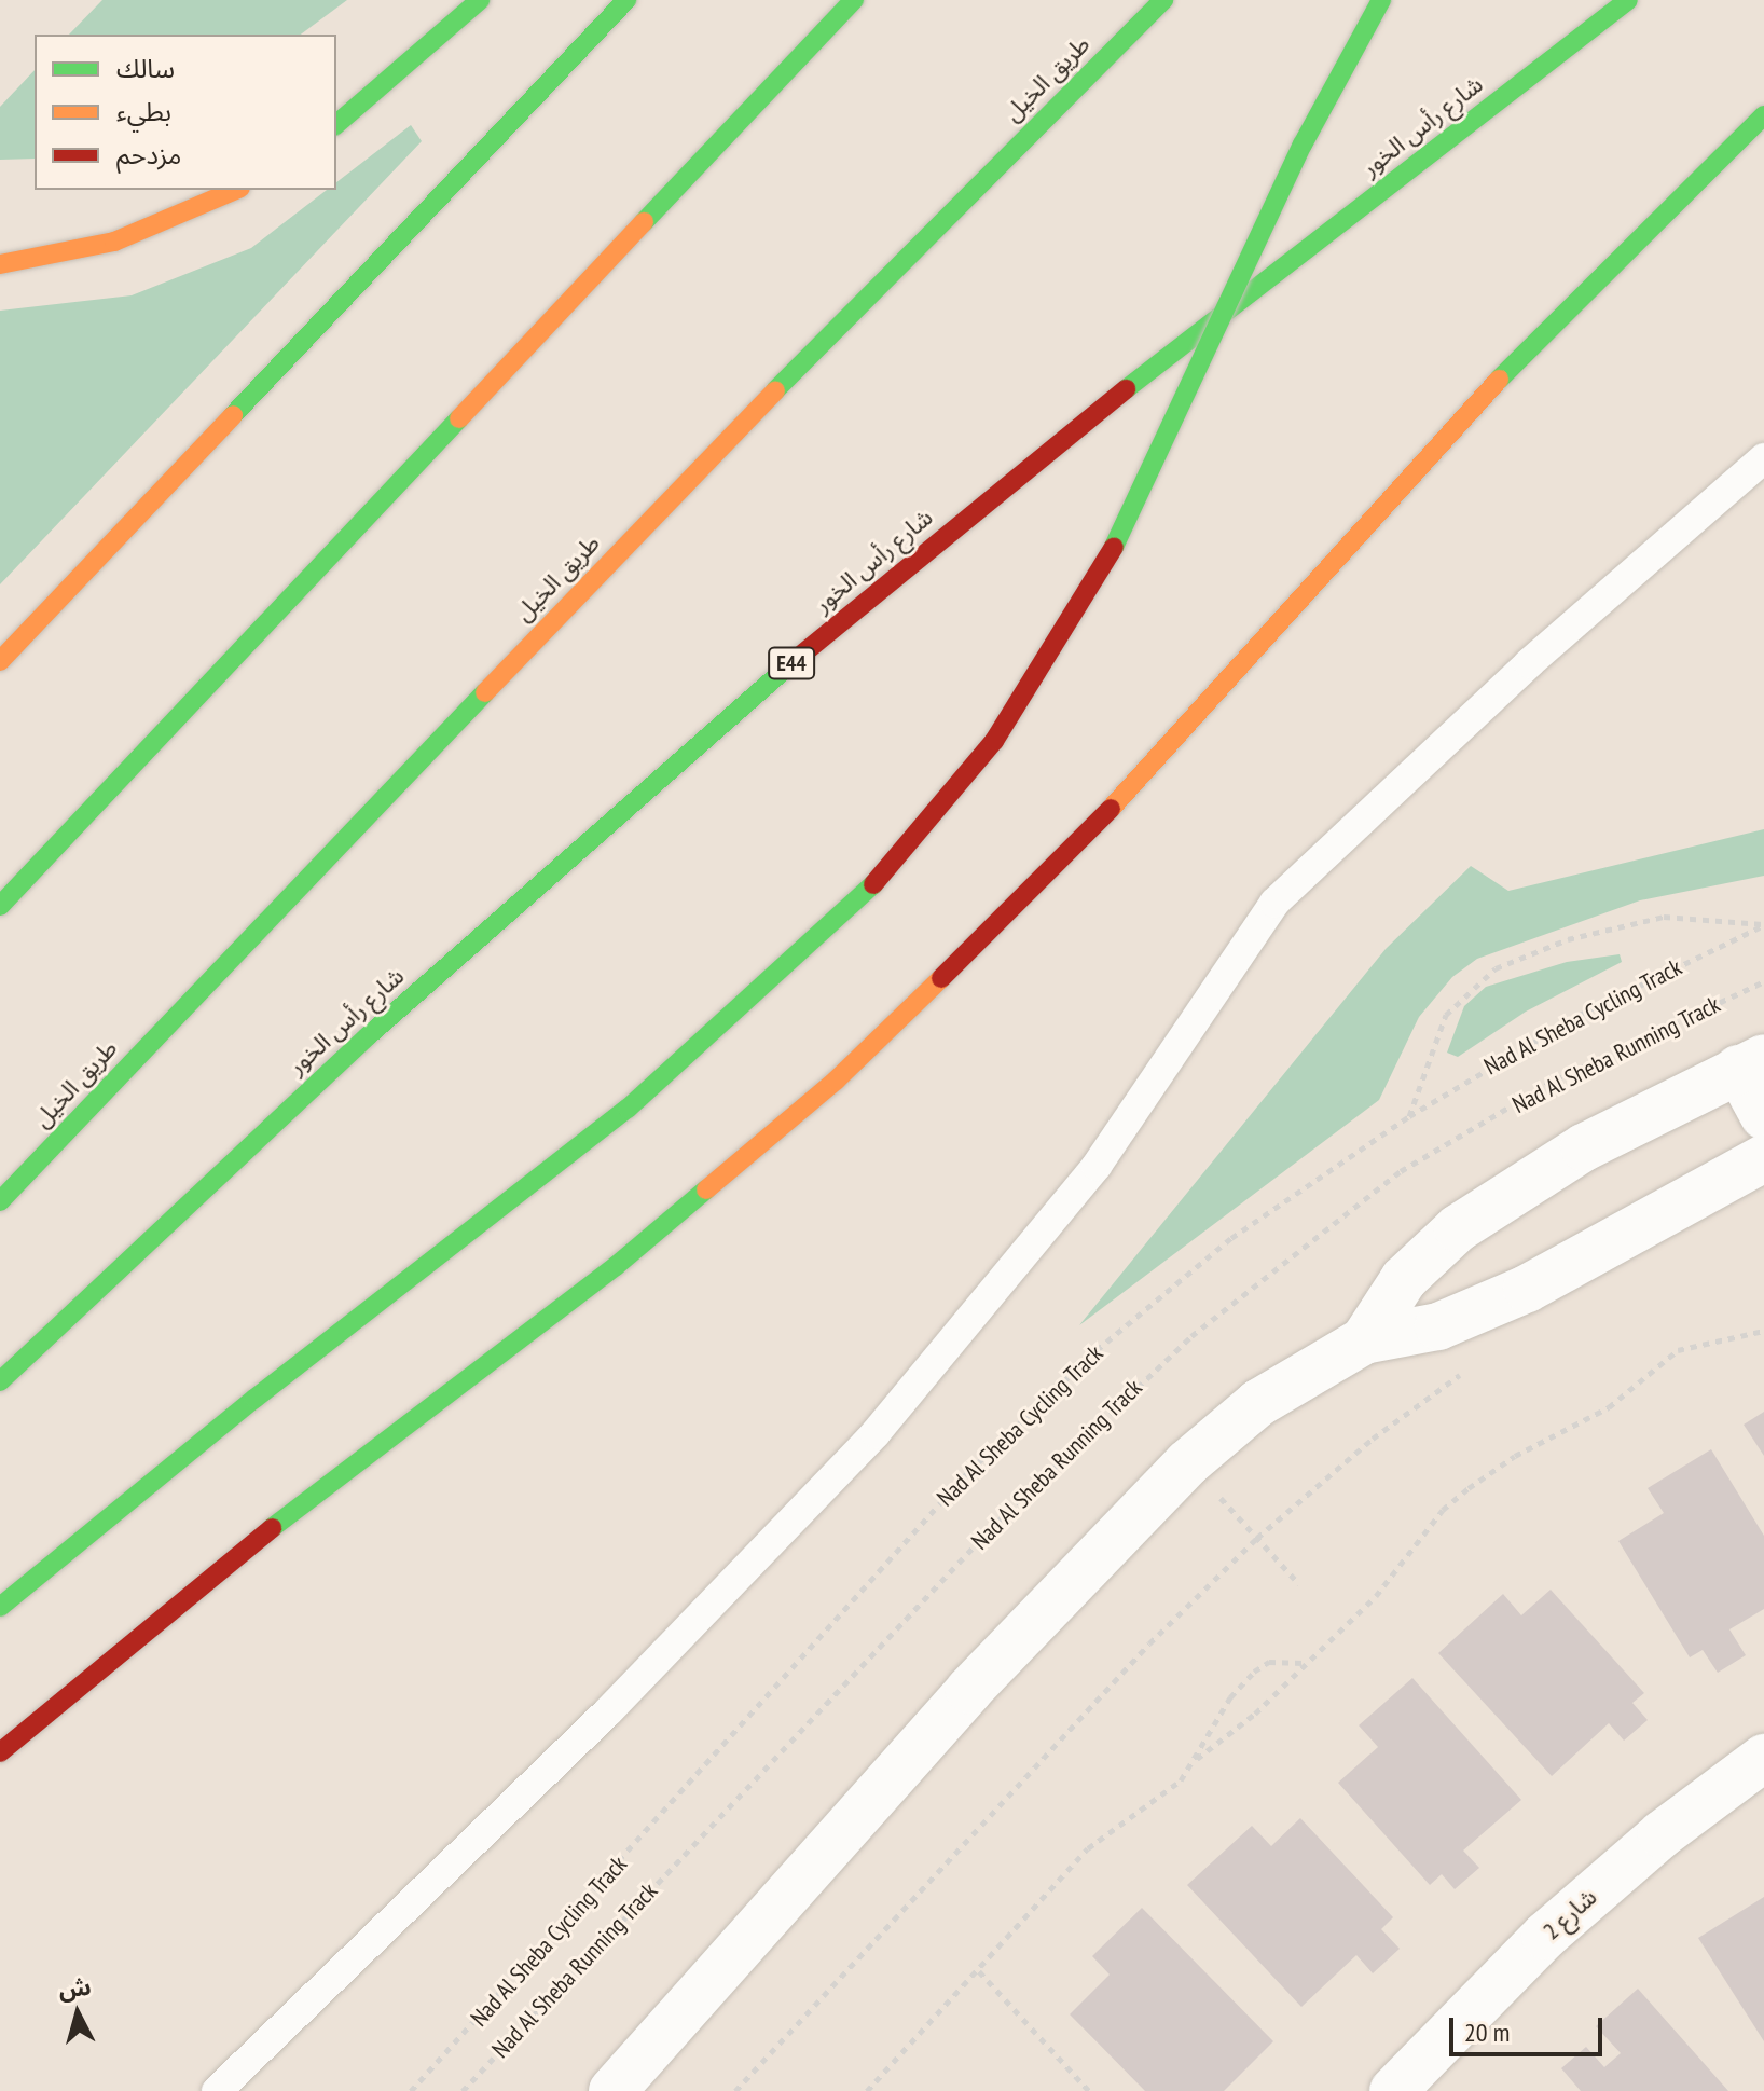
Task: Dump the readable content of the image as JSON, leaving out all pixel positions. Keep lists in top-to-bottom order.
{
  "streets": {
    "main road": ["طريق الخيل", "شارع رأس الخور", "E44"],
    "street": ["شارع 2"],
    "path": ["Nad Al Sheba Cycling Track", "Nad Al Sheba Running Track"]
  },
  "legend": ["سالك", "بطيء", "مزدحم"],
  "scale_bar": "20 m",
  "north": "top"
}
